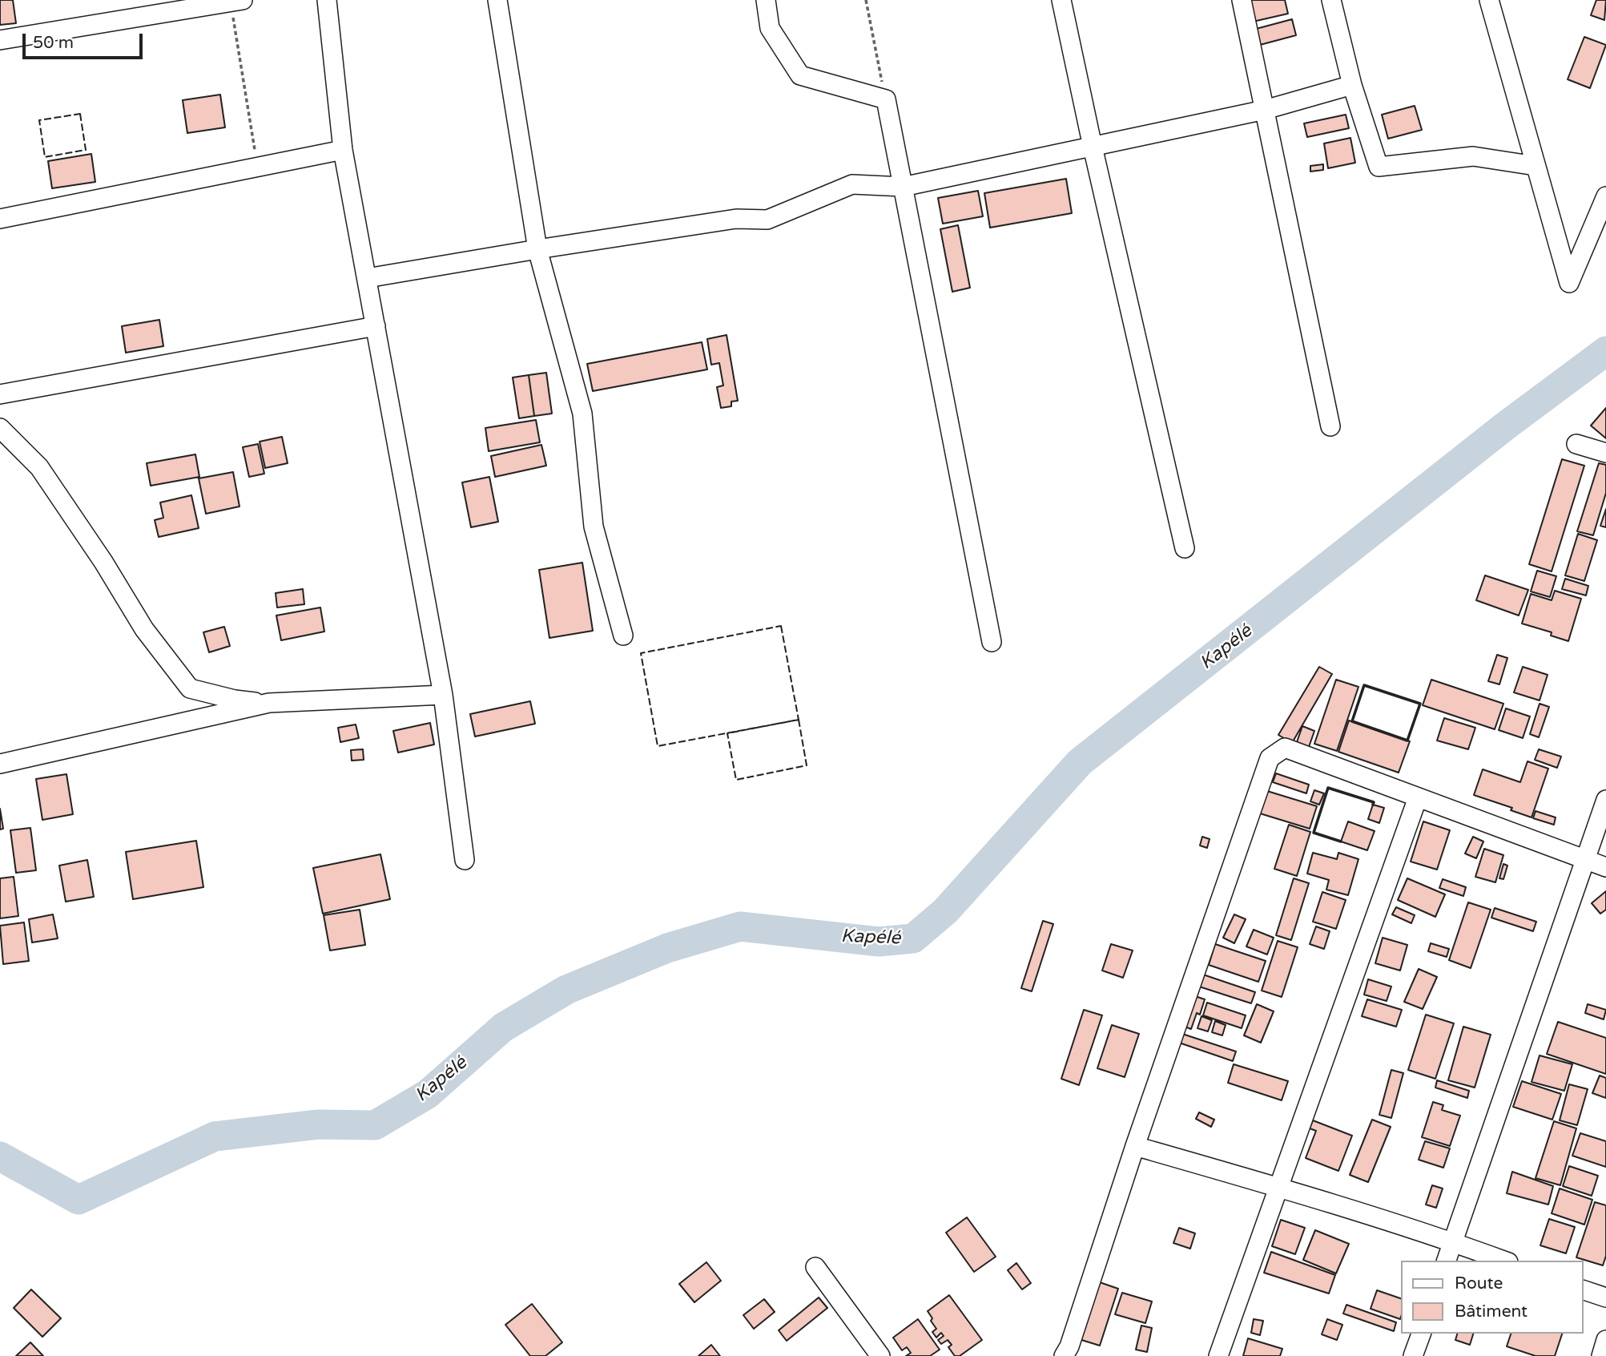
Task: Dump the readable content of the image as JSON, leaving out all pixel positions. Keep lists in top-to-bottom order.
{
  "water": ["Kapélé"],
  "legend": ["Route", "Bâtiment"],
  "scale_bar": "50 m"
}
